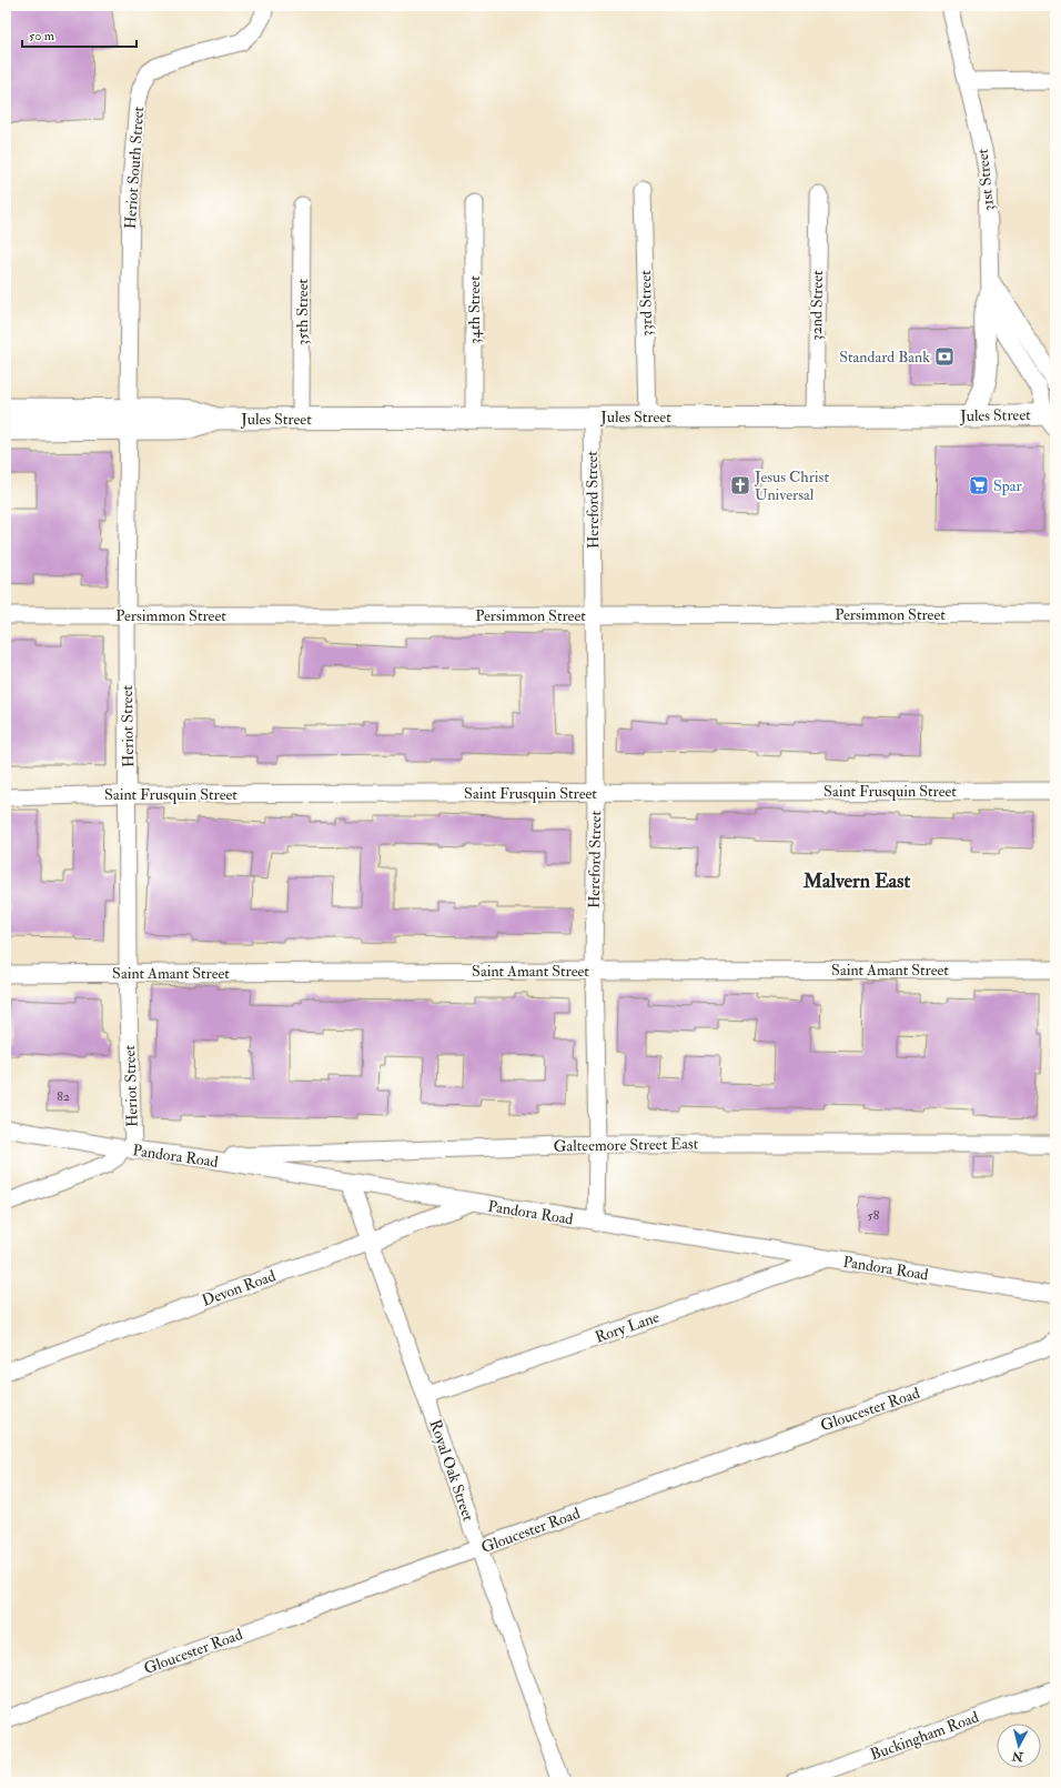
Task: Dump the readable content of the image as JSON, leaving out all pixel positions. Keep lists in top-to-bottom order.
{
  "streets": {
    "main road": ["Jules Street"],
    "street": [
      "Heriot South Street",
      "31st Street",
      "33rd Street",
      "32nd Street",
      "34th Street",
      "35th Street",
      "Hereford Street",
      "Persimmon Street",
      "Heriot Street",
      "Saint Frusquin Street",
      "Saint Amant Street",
      "Galteemore Street East",
      "Pandora Road",
      "Devon Road",
      "Rory Lane",
      "Gloucester Road",
      "Royal Oak Street",
      "Buckingham Road"
    ]
  },
  "crossings": [
    ["Heriot South Street", "Jules Street"],
    ["Heriot South Street", "Heriot Street"],
    ["31st Street", "Jules Street"],
    ["33rd Street", "Jules Street"],
    ["32nd Street", "Jules Street"],
    ["34th Street", "Jules Street"],
    ["35th Street", "Jules Street"],
    ["Jules Street", "Hereford Street"],
    ["Jules Street", "Heriot Street"],
    ["Hereford Street", "Persimmon Street"],
    ["Hereford Street", "Saint Frusquin Street"],
    ["Hereford Street", "Saint Amant Street"],
    ["Hereford Street", "Galteemore Street East"],
    ["Hereford Street", "Pandora Road"],
    ["Persimmon Street", "Heriot Street"],
    ["Heriot Street", "Saint Frusquin Street"],
    ["Heriot Street", "Saint Amant Street"],
    ["Heriot Street", "Pandora Road"],
    ["Galteemore Street East", "Pandora Road"],
    ["Pandora Road", "Devon Road"],
    ["Pandora Road", "Rory Lane"],
    ["Pandora Road", "Royal Oak Street"],
    ["Devon Road", "Royal Oak Street"],
    ["Rory Lane", "Royal Oak Street"],
    ["Gloucester Road", "Royal Oak Street"]
  ],
  "districts": ["Malvern East"],
  "places": {
    "bank": ["Standard Bank"],
    "church": ["Jesus Christ Universal"],
    "supermarket": ["Spar"]
  },
  "house_numbers": ["82", "58"],
  "scale_bar": "50 m",
  "north": "bottom"
}
